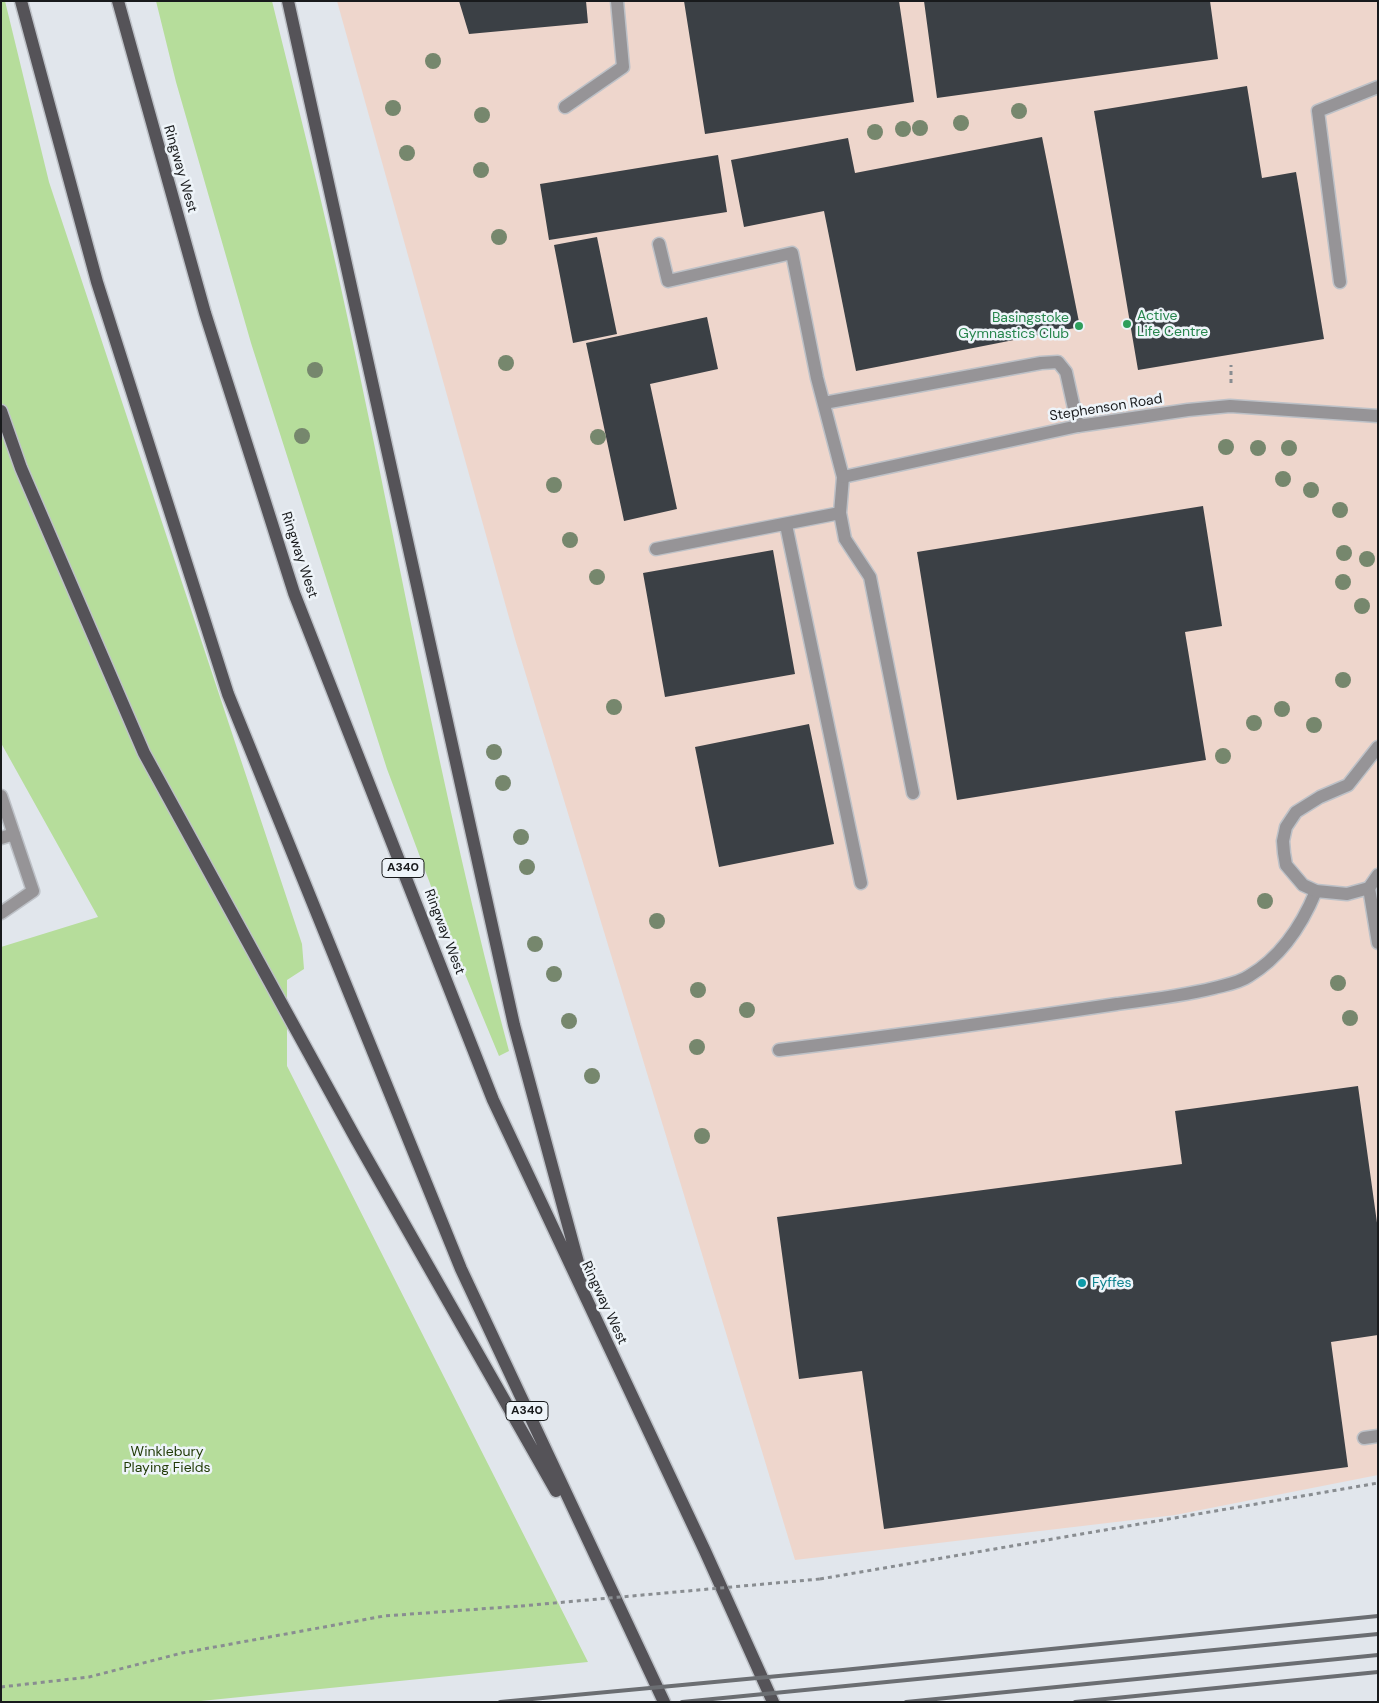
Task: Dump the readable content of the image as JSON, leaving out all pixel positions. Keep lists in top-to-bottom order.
{
  "streets": {
    "main road": ["Ringway West", "A340"],
    "street": ["Stephenson Road"]
  },
  "parks": ["Winklebury Playing Fields"],
  "places": ["Active Life Centre", "Basingstoke Gymnastics Club", "Fyffes"]
}
